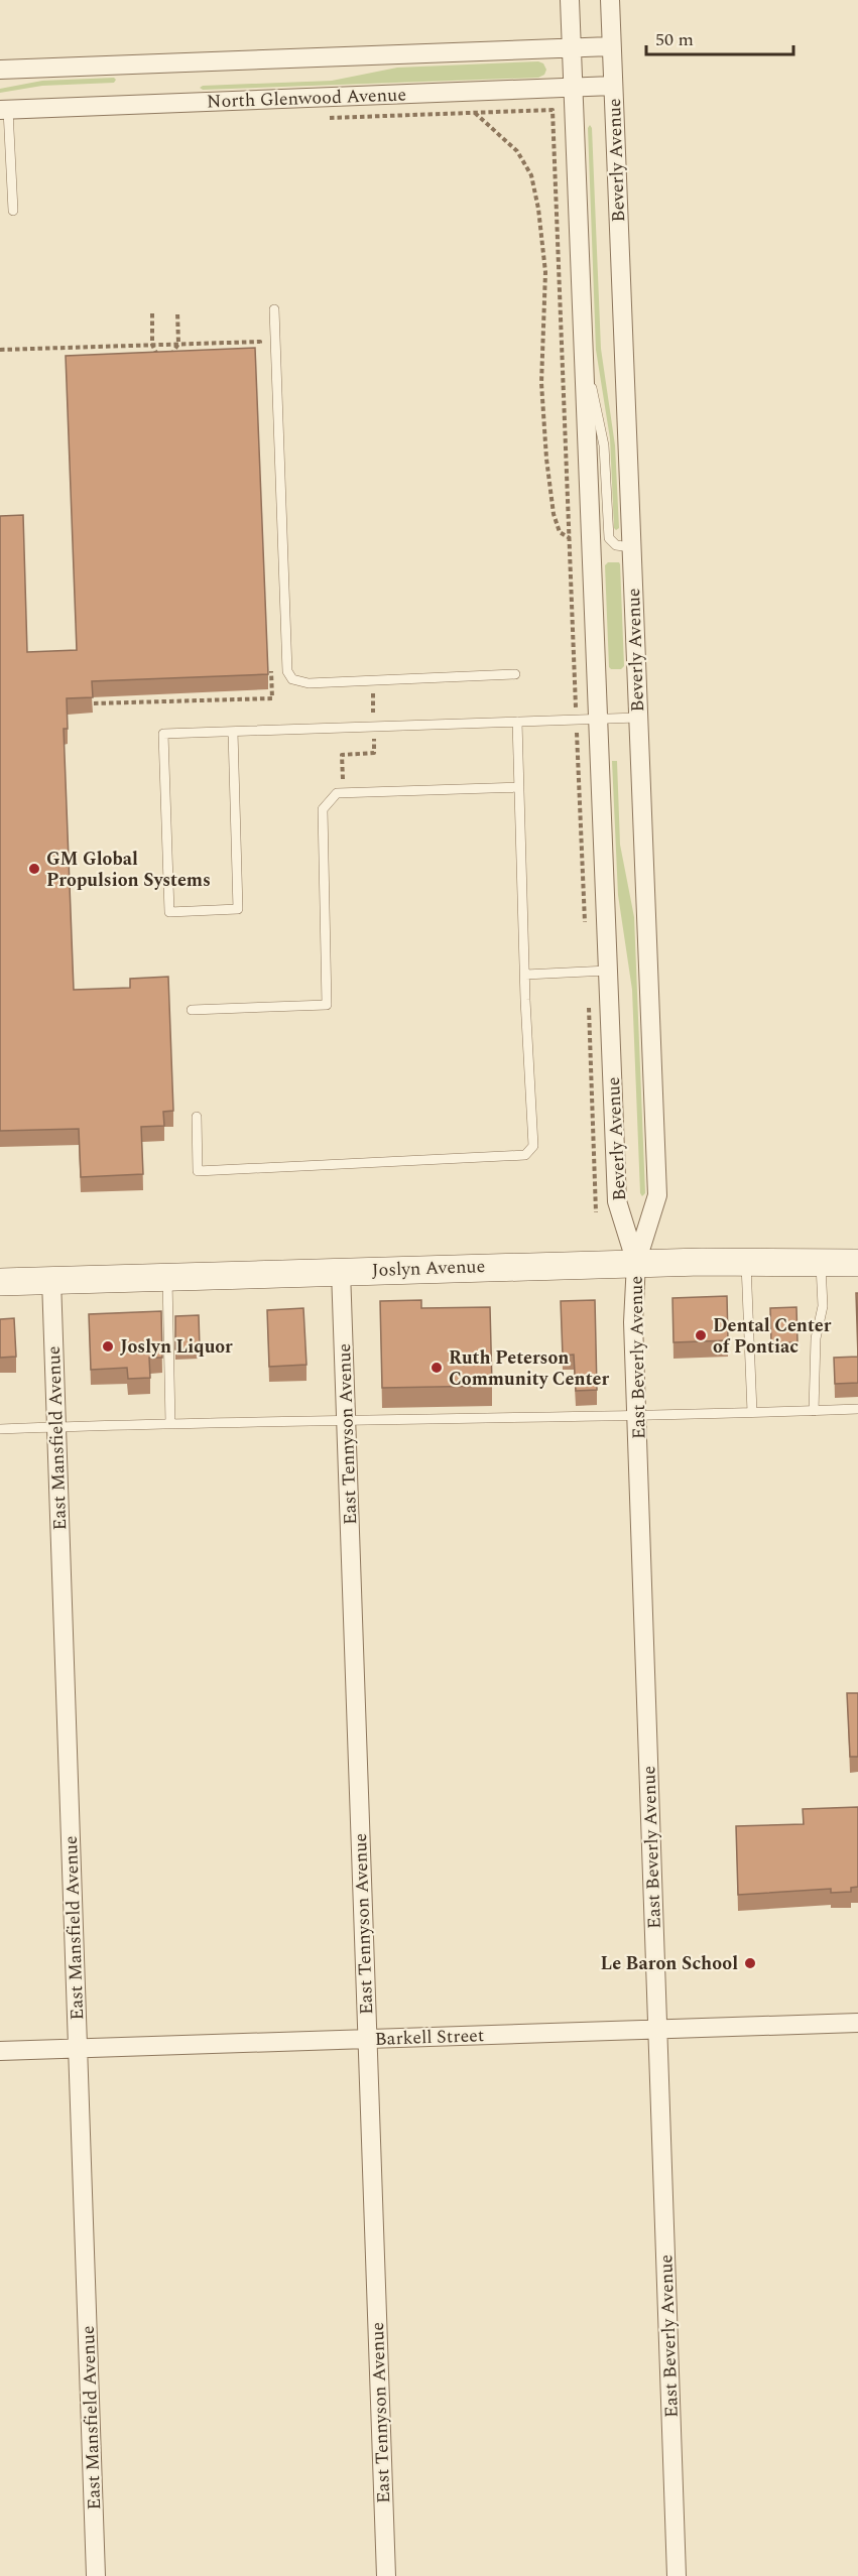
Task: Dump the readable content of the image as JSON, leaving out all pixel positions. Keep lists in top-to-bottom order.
{
  "streets": {
    "main road": ["Joslyn Avenue"],
    "street": [
      "North Glenwood Avenue",
      "Beverly Avenue",
      "East Beverly Avenue",
      "East Tennyson Avenue",
      "East Mansfield Avenue",
      "Barkell Street"
    ]
  },
  "crossings": [
    ["North Glenwood Avenue", "Beverly Avenue"],
    ["Beverly Avenue", "Joslyn Avenue"],
    ["Beverly Avenue", "East Beverly Avenue"],
    ["Joslyn Avenue", "East Beverly Avenue"],
    ["Joslyn Avenue", "East Tennyson Avenue"],
    ["Joslyn Avenue", "East Mansfield Avenue"],
    ["East Beverly Avenue", "Barkell Street"],
    ["East Tennyson Avenue", "Barkell Street"],
    ["East Mansfield Avenue", "Barkell Street"]
  ],
  "places": [
    "GM Global Propulsion Systems",
    "Dental Center of Pontiac",
    "Joslyn Liquor",
    "Ruth Peterson Community Center",
    "Le Baron School"
  ],
  "scale_bar": "50 m"
}
